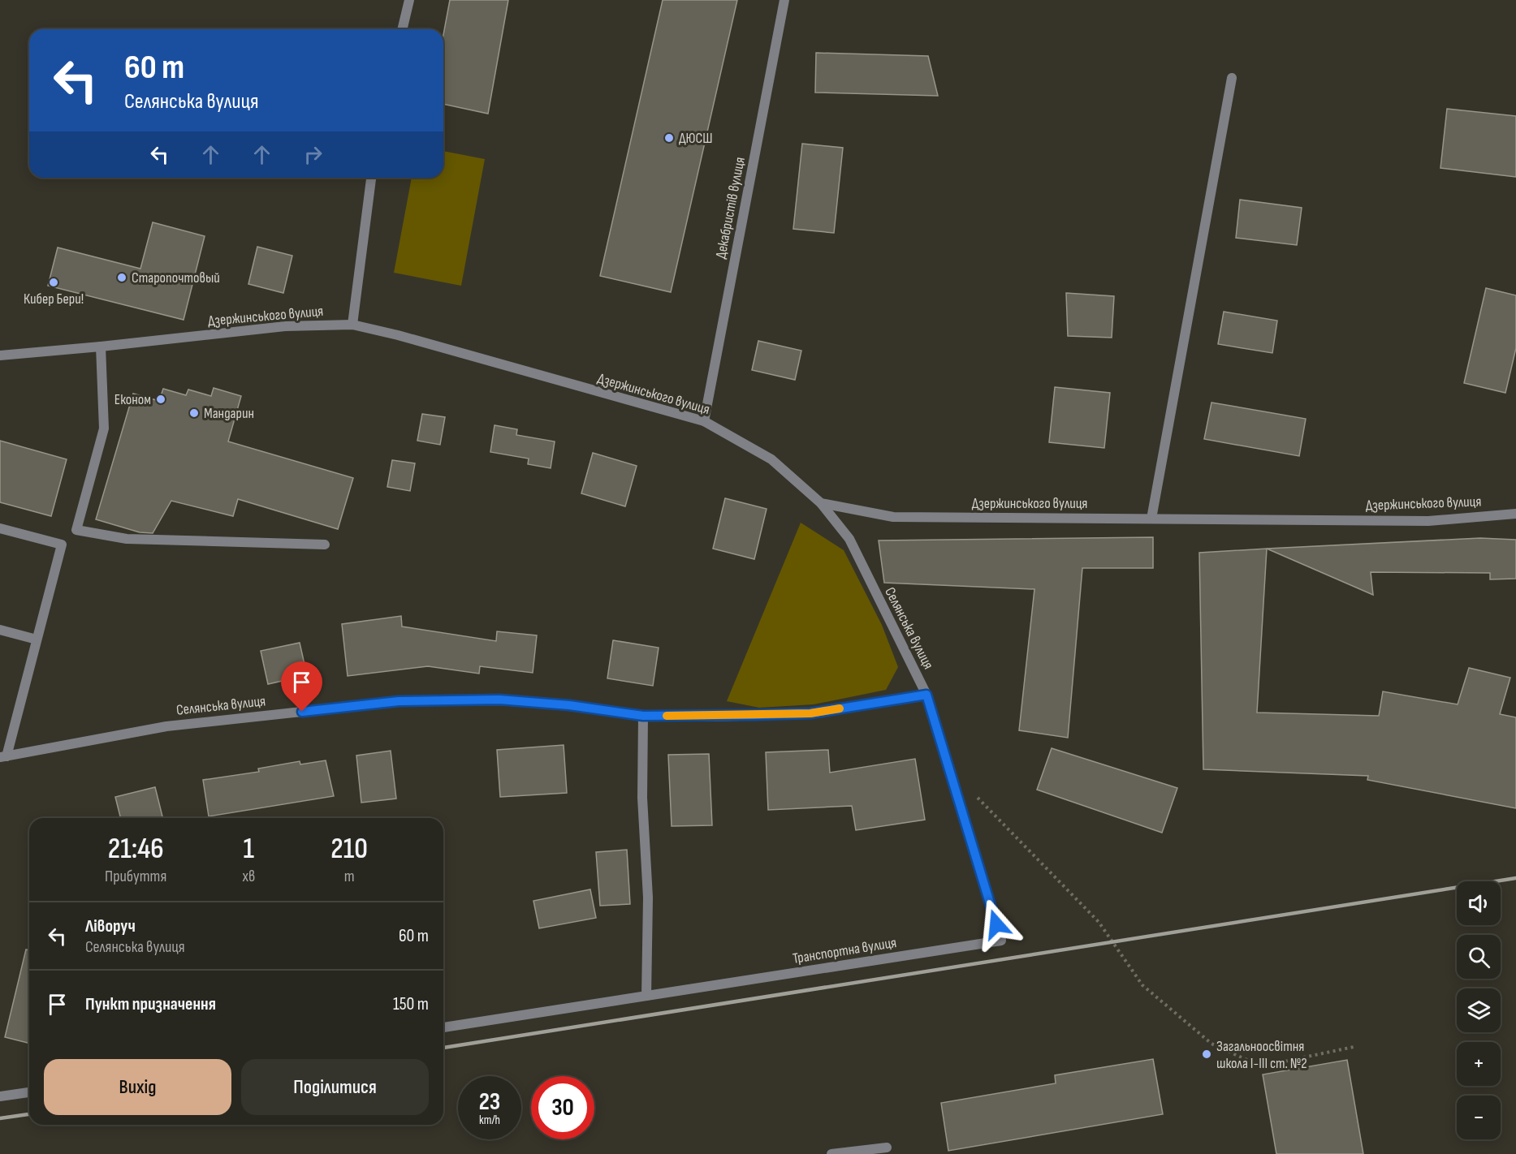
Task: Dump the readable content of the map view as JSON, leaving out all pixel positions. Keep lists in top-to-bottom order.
{
  "streets": {
    "street": [
      "Декабристів вулиця",
      "Дзержинського вулиця",
      "Селянська вулиця",
      "Транспортна вулиця"
    ]
  },
  "crossings": [
    ["Декабристів вулиця", "Дзержинського вулиця"],
    ["Дзержинського вулиця", "Селянська вулиця"],
    ["Селянська вулиця", "Транспортна вулиця"]
  ],
  "places": [
    "ДЮСШ",
    "Старопочтовый",
    "Кибер Бери!",
    "Економ",
    "Мандарин",
    "Загальноосвітня школа І-ІІІ ст. №2"
  ],
  "page": {
    "turn": ["60 m", "Селянська вулиця"],
    "eta": [
      "21:46",
      "Прибуття",
      "1",
      "хв",
      "210",
      "m"
    ],
    "map_buttons": ["+", "−"],
    "list": [
      {
        "name": "Ліворуч",
        "note": "Селянська вулиця",
        "value": "60 m"
      },
      {
        "name": "Пункт призначення",
        "value": "150 m"
      }
    ],
    "buttons": ["Вихід", "Поділитися"],
    "speed": "23 km/h",
    "limit": "30"
  }
}
